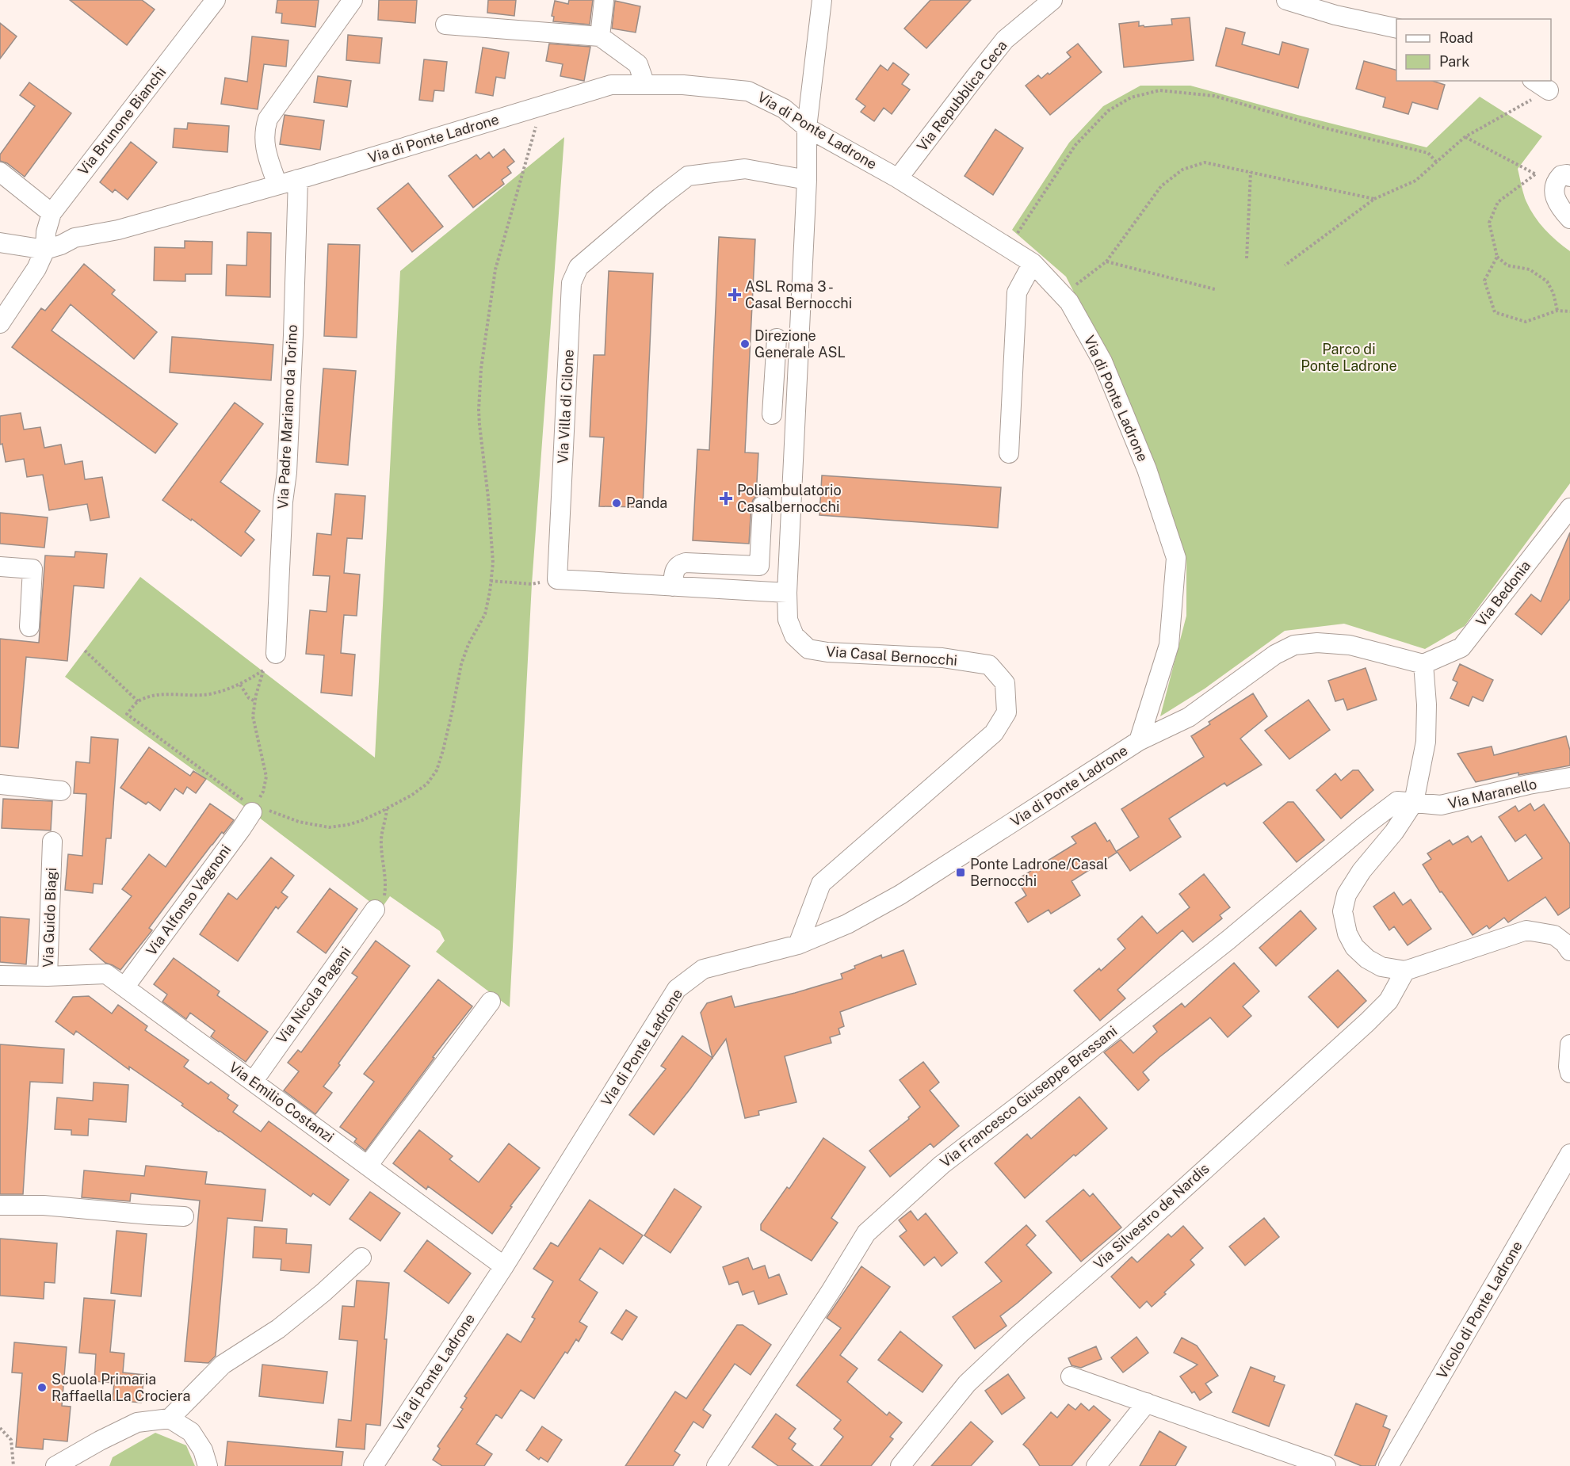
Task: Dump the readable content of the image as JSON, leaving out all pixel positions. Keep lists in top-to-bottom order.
{
  "streets": {
    "street": [
      "Via Repubblica Ceca",
      "Via Brunone Bianchi",
      "Via di Ponte Ladrone",
      "Via Villa di Cilone",
      "Via Padre Mariano da Torino",
      "Via Bedonia",
      "Via Casal Bernocchi",
      "Via Maranello",
      "Via Alfonso Vagnoni",
      "Via Guido Biagi",
      "Via Nicola Pagani",
      "Via Francesco Giuseppe Bressani",
      "Via Emilio Costanzi",
      "Via Silvestro de Nardis",
      "Vicolo di Ponte Ladrone"
    ]
  },
  "crossings": [
    ["Via Repubblica Ceca", "Via di Ponte Ladrone"],
    ["Via Brunone Bianchi", "Via di Ponte Ladrone"],
    ["Via di Ponte Ladrone", "Via Padre Mariano da Torino"],
    ["Via di Ponte Ladrone", "Via Casal Bernocchi"],
    ["Via di Ponte Ladrone", "Via Emilio Costanzi"],
    ["Via Villa di Cilone", "Via Casal Bernocchi"],
    ["Via Maranello", "Via Francesco Giuseppe Bressani"],
    ["Via Alfonso Vagnoni", "Via Emilio Costanzi"],
    ["Via Guido Biagi", "Via Emilio Costanzi"],
    ["Via Nicola Pagani", "Via Emilio Costanzi"]
  ],
  "parks": ["Parco di Ponte Ladrone"],
  "places": {
    "health": ["ASL Roma 3 - Casal Bernocchi", "Poliambulatorio Casalbernocchi"],
    "other": ["Direzione Generale ASL", "Panda", "Scuola Primaria Raffaella La Crociera"],
    "transit": ["Ponte Ladrone/Casal Bernocchi"]
  },
  "legend": ["Road", "Park"]
}
